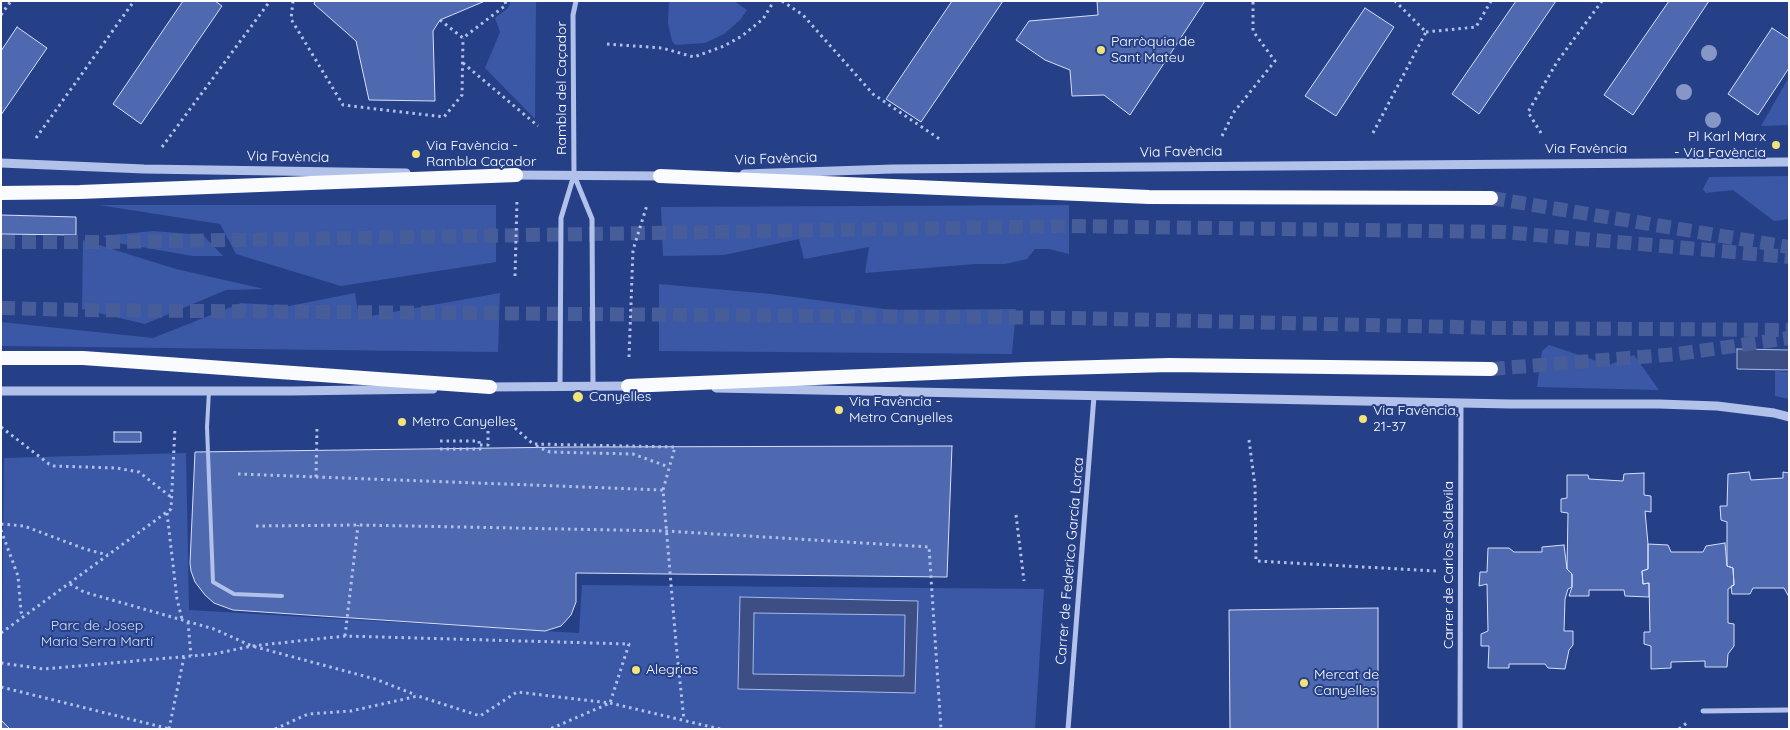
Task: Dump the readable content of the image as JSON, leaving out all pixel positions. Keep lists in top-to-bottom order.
{
  "streets": {
    "street": [
      "Rambla del Caçador",
      "Via Favència",
      "Carrer de Federico García Lorca",
      "Carrer de Carlos Soldevila"
    ]
  },
  "crossings": [
    ["Rambla del Caçador", "Via Favència"]
  ],
  "parks": ["Parc de Josep Maria Serra Martí"],
  "places": [
    "Parròquia de Sant Mateu",
    "Pl Karl Marx - Via Favència",
    "Via Favència - Rambla Caçador",
    "Canyelles",
    "Via Favència - Metro Canyelles",
    "Via Favència, 21-37",
    "Metro Canyelles",
    "Alegrias",
    "Mercat de Canyelles"
  ]
}
